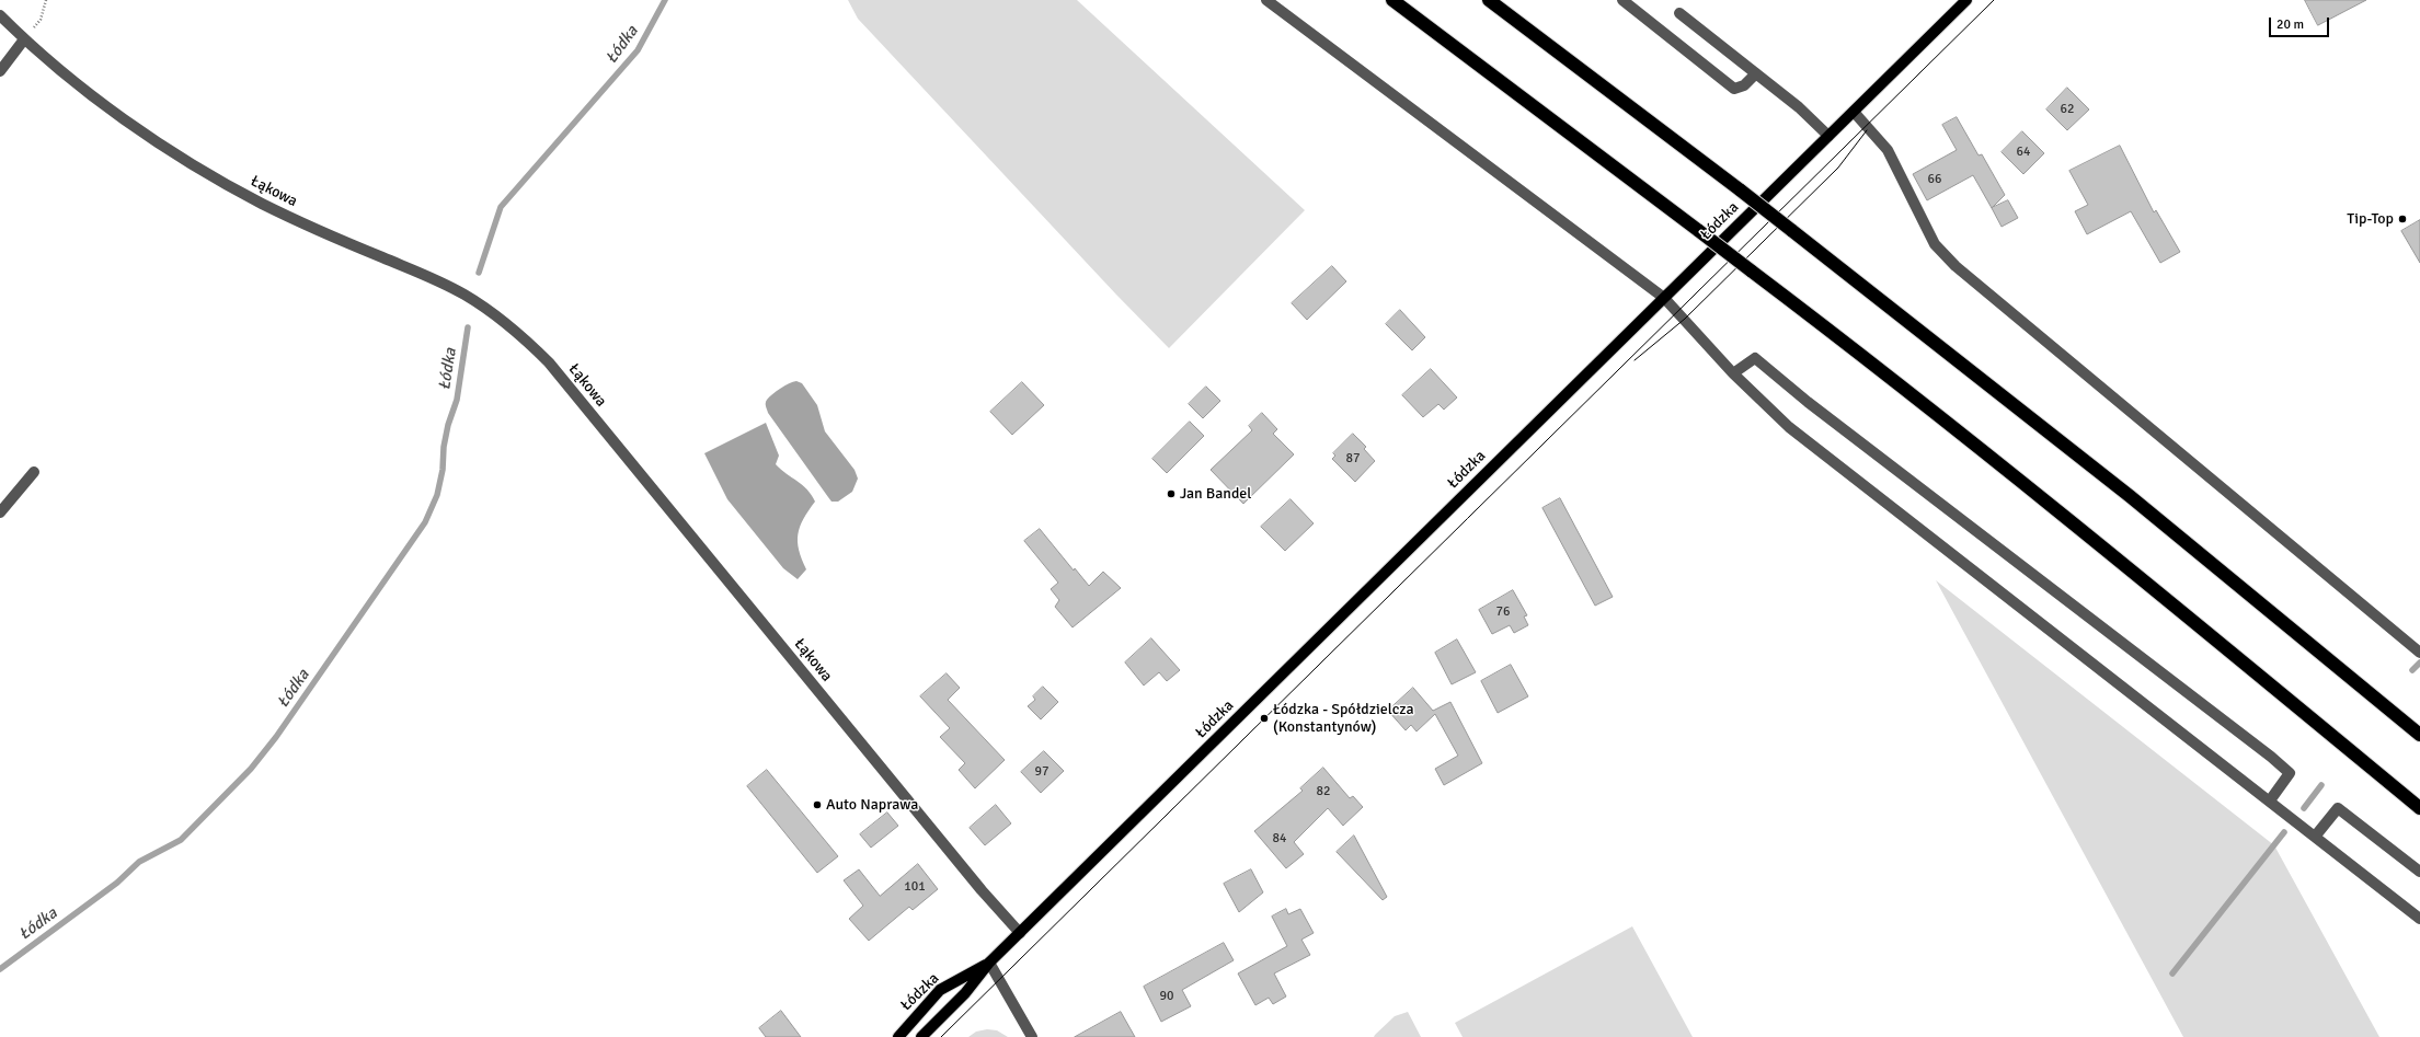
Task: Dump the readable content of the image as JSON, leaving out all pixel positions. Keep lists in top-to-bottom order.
{
  "streets": {
    "main road": ["Łódzka"],
    "street": ["Łąkowa"]
  },
  "crossings": [
    ["Łąkowa", "Łódzka"]
  ],
  "water": ["Łódka"],
  "places": [
    "Tip-Top",
    "Jan Bandel",
    "Łódzka - Spółdzielcza (Konstantynów)",
    "Auto Naprawa"
  ],
  "house_numbers": [
    "62",
    "64",
    "66",
    "87",
    "76",
    "97",
    "82",
    "84",
    "101",
    "90"
  ],
  "scale_bar": "20 m"
}
